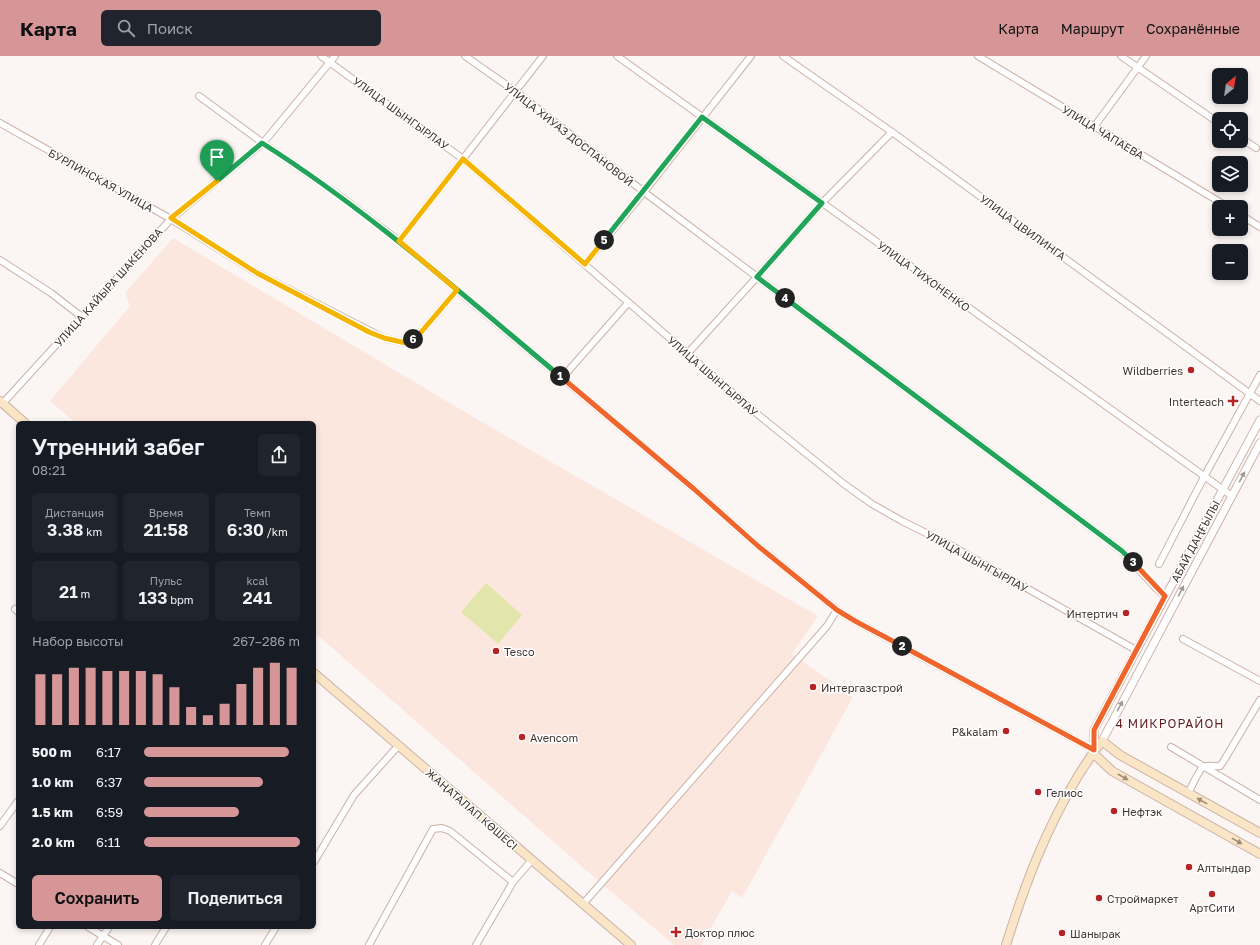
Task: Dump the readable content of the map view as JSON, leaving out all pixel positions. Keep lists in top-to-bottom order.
{
  "streets": {
    "main road": ["ЖАҢАТАЛАП КӨШЕСІ"],
    "street": [
      "УЛИЦА ШЫНГЫРЛАУ",
      "УЛИЦА ЧАПАЕВА",
      "УЛИЦА ХИУАЗ ДОСПАНОВОЙ",
      "БУРЛИНСКАЯ УЛИЦА",
      "УЛИЦА ЦВИЛИНГА",
      "УЛИЦА ТИХОНЕНКО",
      "УЛИЦА КАЙЫРА ШАКЕНОВА",
      "АБАЙ ДАҢҒЫЛЫ"
    ]
  },
  "crossings": [
    ["УЛИЦА ШЫНГЫРЛАУ", "УЛИЦА КАЙЫРА ШАКЕНОВА"],
    ["УЛИЦА ШЫНГЫРЛАУ", "АБАЙ ДАҢҒЫЛЫ"],
    ["УЛИЦА ХИУАЗ ДОСПАНОВОЙ", "АБАЙ ДАҢҒЫЛЫ"],
    ["БУРЛИНСКАЯ УЛИЦА", "УЛИЦА КАЙЫРА ШАКЕНОВА"],
    ["УЛИЦА ТИХОНЕНКО", "АБАЙ ДАҢҒЫЛЫ"]
  ],
  "districts": ["4 МИКРОРАЙОН"],
  "places": {
    "other": [
      "Wildberries",
      "Интертич",
      "Tesco",
      "Интергазстрой",
      "P&kalam",
      "Avencom",
      "Гелиос",
      "Нефтэк",
      "Алтындар",
      "АртСити",
      "Строймаркет",
      "Шанырак"
    ],
    "health": ["Interteach", "Доктор плюс"]
  },
  "north": "top right",
  "page": {
    "header": "Карта",
    "search": "Поиск",
    "nav": ["Карта", "Маршрут", "Сохранённые"],
    "map_buttons": ["+", "−"],
    "pins": [
      "5",
      "4",
      "6",
      "1",
      "3",
      "2"
    ],
    "heading": ["Утренний забег", "08:21"],
    "stats": [
      ["Дистанция", "3.38 km"],
      ["Время", "21:58"],
      ["Темп", "6:30 /km"],
      ["21 m"],
      ["Пульс", "133 bpm"],
      ["kcal", "241"]
    ],
    "chart": ["Набор высоты", "267–286 m"],
    "list": [
      {
        "name": "500 m",
        "note": "6:17"
      },
      {
        "name": "1.0 km",
        "note": "6:37"
      },
      {
        "name": "1.5 km",
        "note": "6:59"
      },
      {
        "name": "2.0 km",
        "note": "6:11"
      }
    ],
    "buttons": ["Сохранить", "Поделиться"]
  }
}
